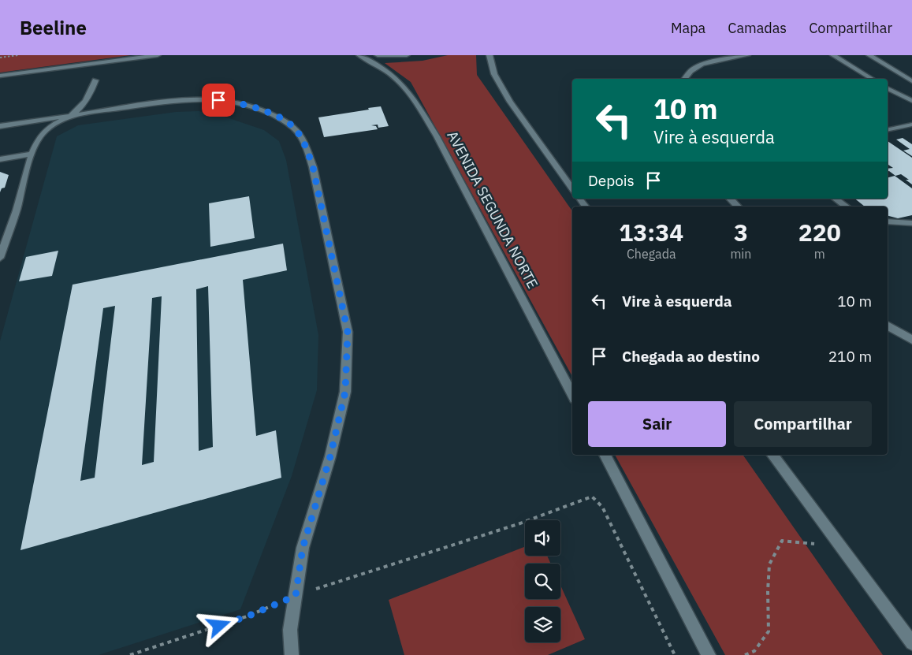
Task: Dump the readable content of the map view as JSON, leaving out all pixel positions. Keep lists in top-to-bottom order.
{
  "streets": {
    "street": ["AVENIDA SEGUNDA NORTE"]
  },
  "page": {
    "header": "Beeline",
    "nav": ["Mapa", "Camadas", "Compartilhar"],
    "turn": ["10 m", "Vire à esquerda"],
    "then": "Depois",
    "eta": [
      "13:34",
      "Chegada",
      "3",
      "min",
      "220",
      "m"
    ],
    "list": [
      {
        "name": "Vire à esquerda",
        "value": "10 m"
      },
      {
        "name": "Chegada ao destino",
        "value": "210 m"
      }
    ],
    "buttons": ["Sair", "Compartilhar"]
  }
}
